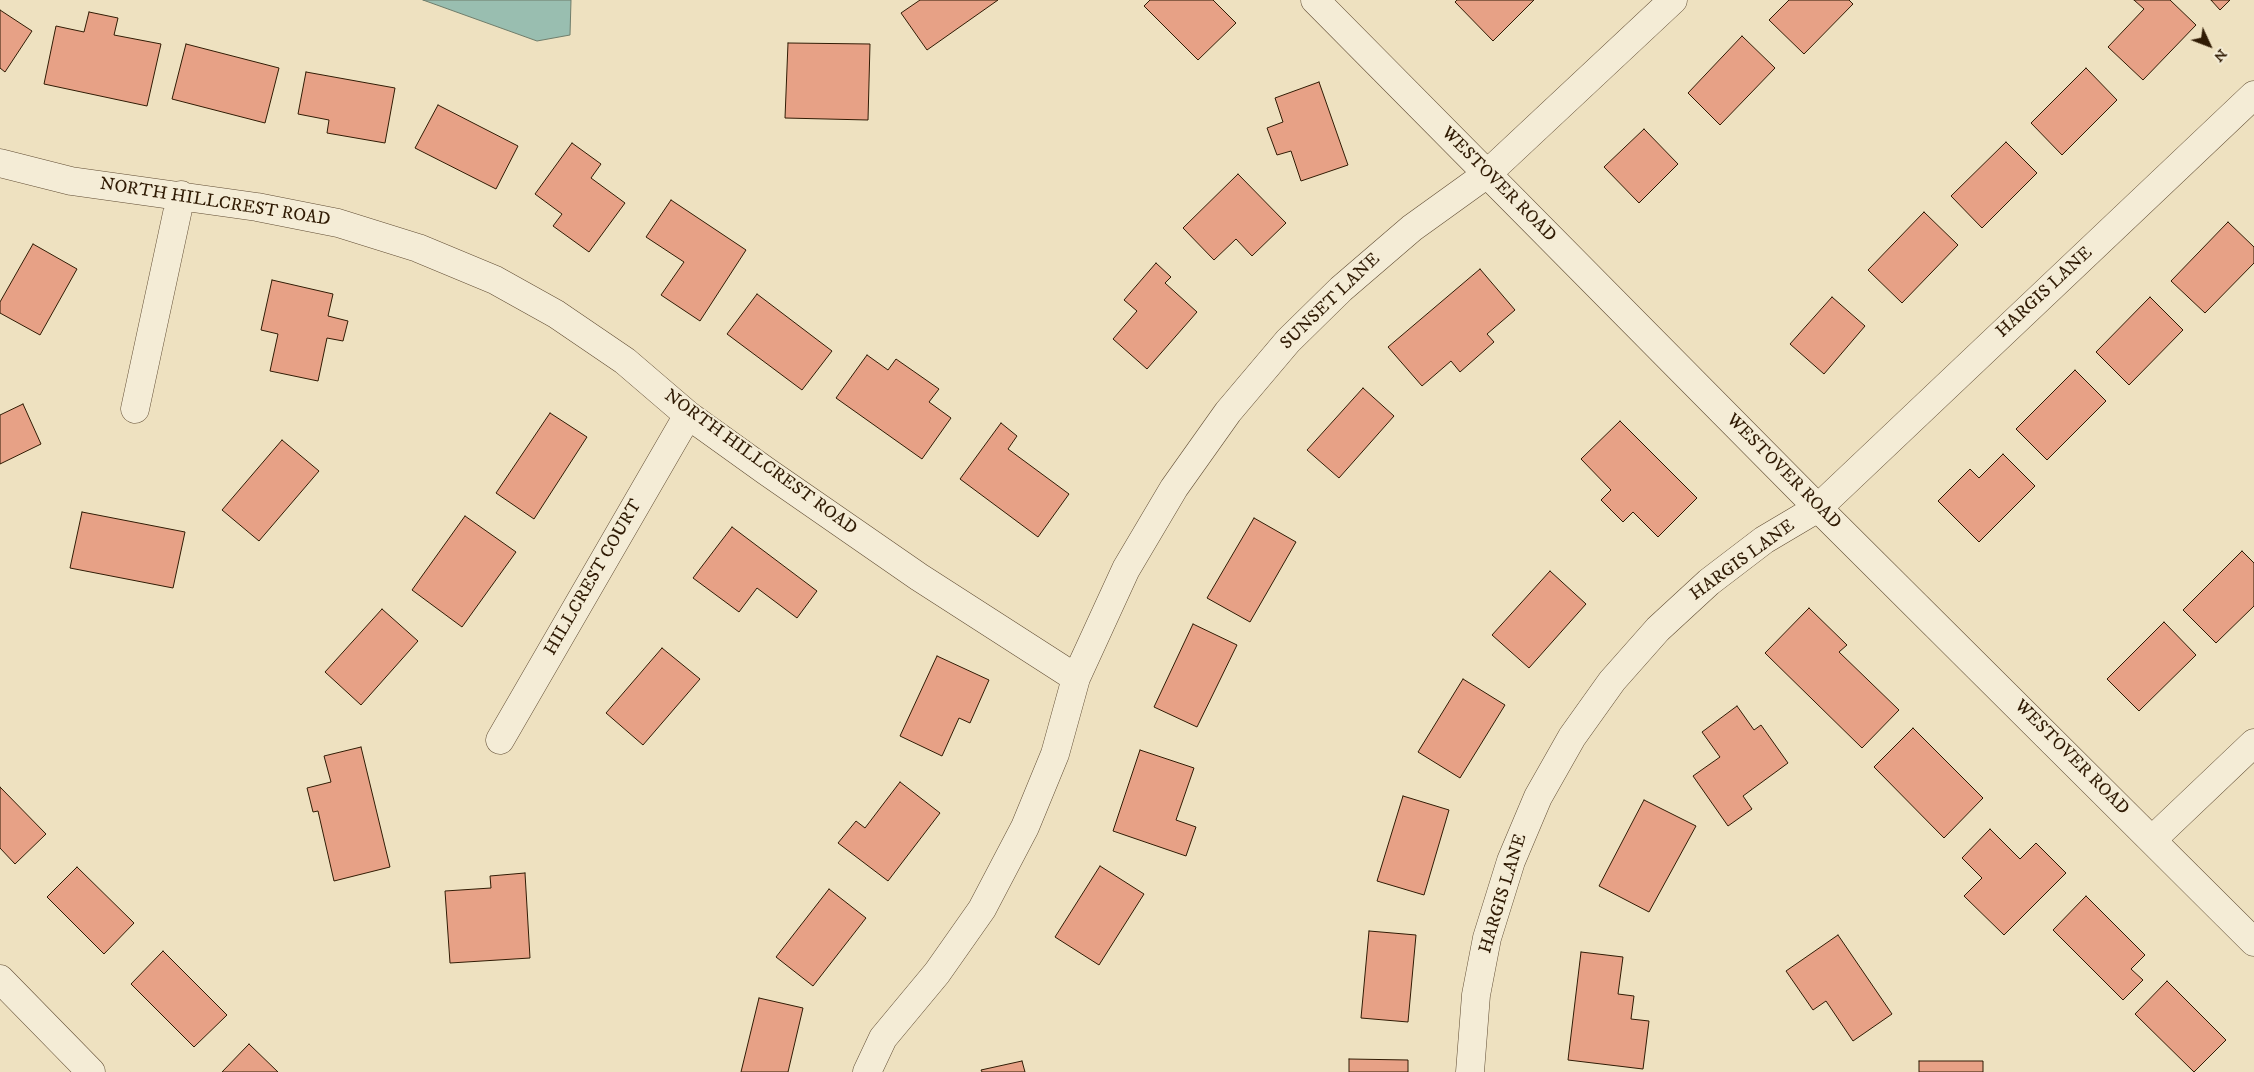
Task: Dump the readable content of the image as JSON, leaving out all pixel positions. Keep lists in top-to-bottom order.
{
  "streets": {
    "street": [
      "WESTOVER ROAD",
      "NORTH HILLCREST ROAD",
      "HARGIS LANE",
      "SUNSET LANE",
      "HILLCREST COURT"
    ]
  },
  "crossings": [
    ["WESTOVER ROAD", "HARGIS LANE"],
    ["WESTOVER ROAD", "SUNSET LANE"],
    ["NORTH HILLCREST ROAD", "SUNSET LANE"],
    ["NORTH HILLCREST ROAD", "HILLCREST COURT"]
  ],
  "north": "bottom right"
}
